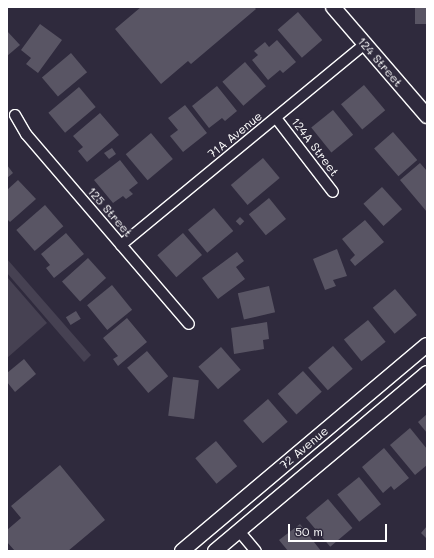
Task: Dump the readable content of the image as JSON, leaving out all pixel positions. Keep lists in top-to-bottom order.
{
  "streets": {
    "main road": ["124 Street", "72 Avenue"],
    "street": ["71A Avenue", "124A Street", "125 Street"]
  },
  "crossings": [
    ["124 Street", "71A Avenue"],
    ["71A Avenue", "124A Street"],
    ["71A Avenue", "125 Street"]
  ],
  "scale_bar": "50 m"
}
